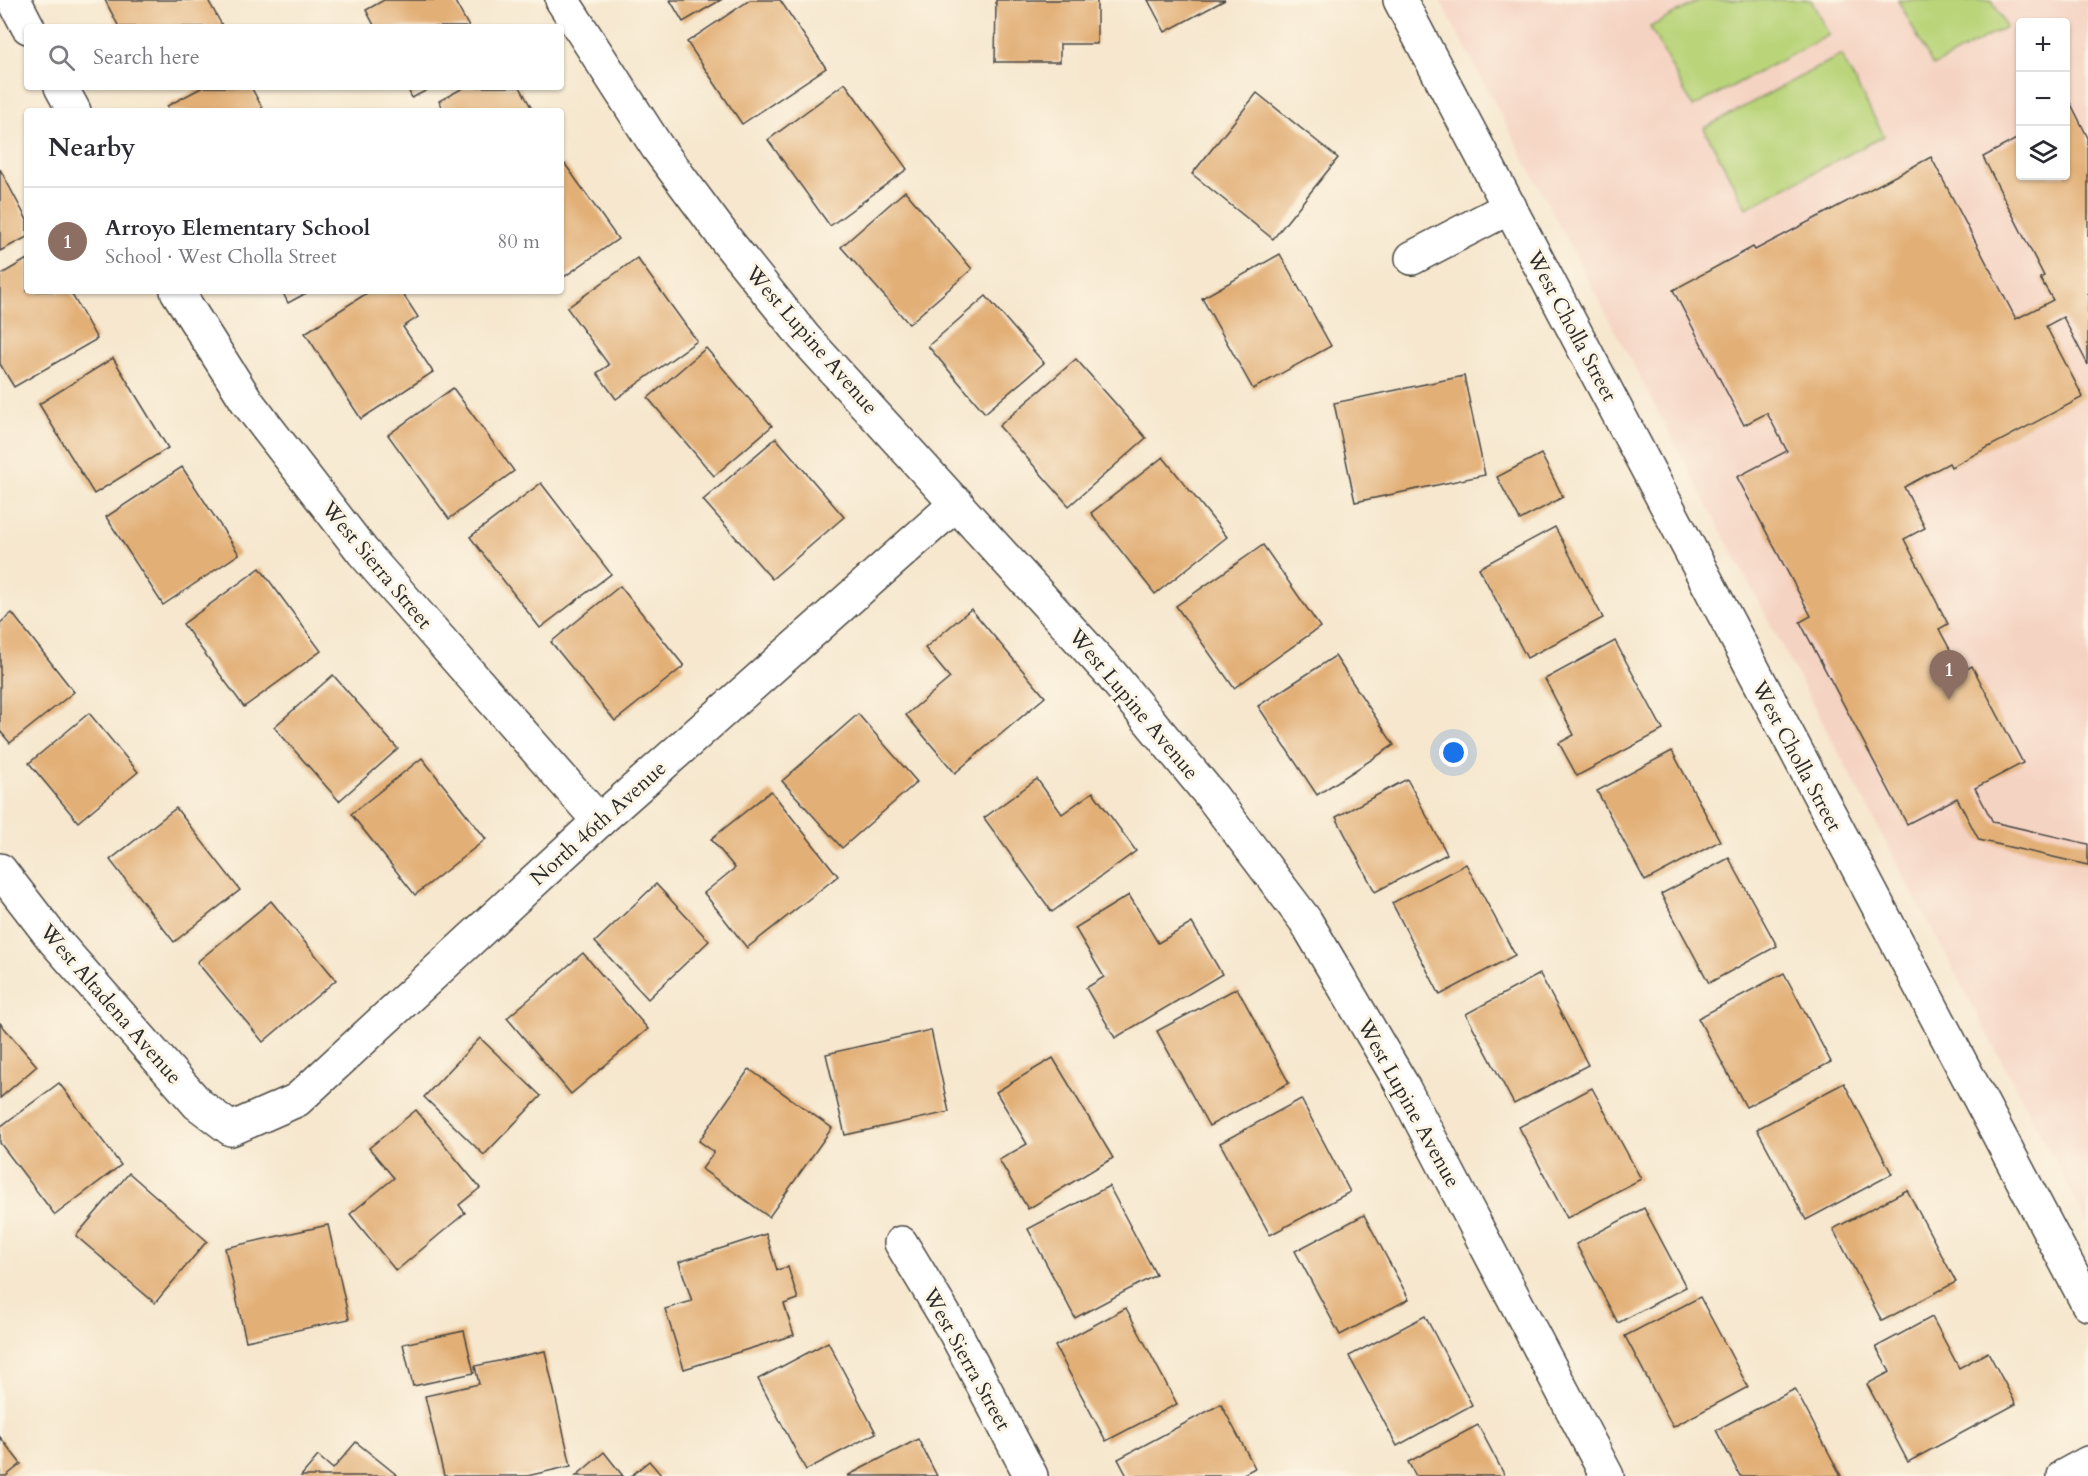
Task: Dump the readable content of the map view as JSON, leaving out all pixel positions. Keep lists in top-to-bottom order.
{
  "streets": {
    "street": [
      "West Cholla Street",
      "West Lupine Avenue",
      "West Sierra Street",
      "North 46th Avenue",
      "West Altadena Avenue"
    ]
  },
  "crossings": [
    ["West Lupine Avenue", "North 46th Avenue"],
    ["West Sierra Street", "North 46th Avenue"],
    ["North 46th Avenue", "West Altadena Avenue"]
  ],
  "page": {
    "map_buttons": ["+", "−"],
    "search": "Search here",
    "heading": "Nearby",
    "list": [
      {
        "mark": "1",
        "name": "Arroyo Elementary School",
        "note": "School · West Cholla Street",
        "value": "80 m"
      }
    ],
    "pins": "1"
  }
}
